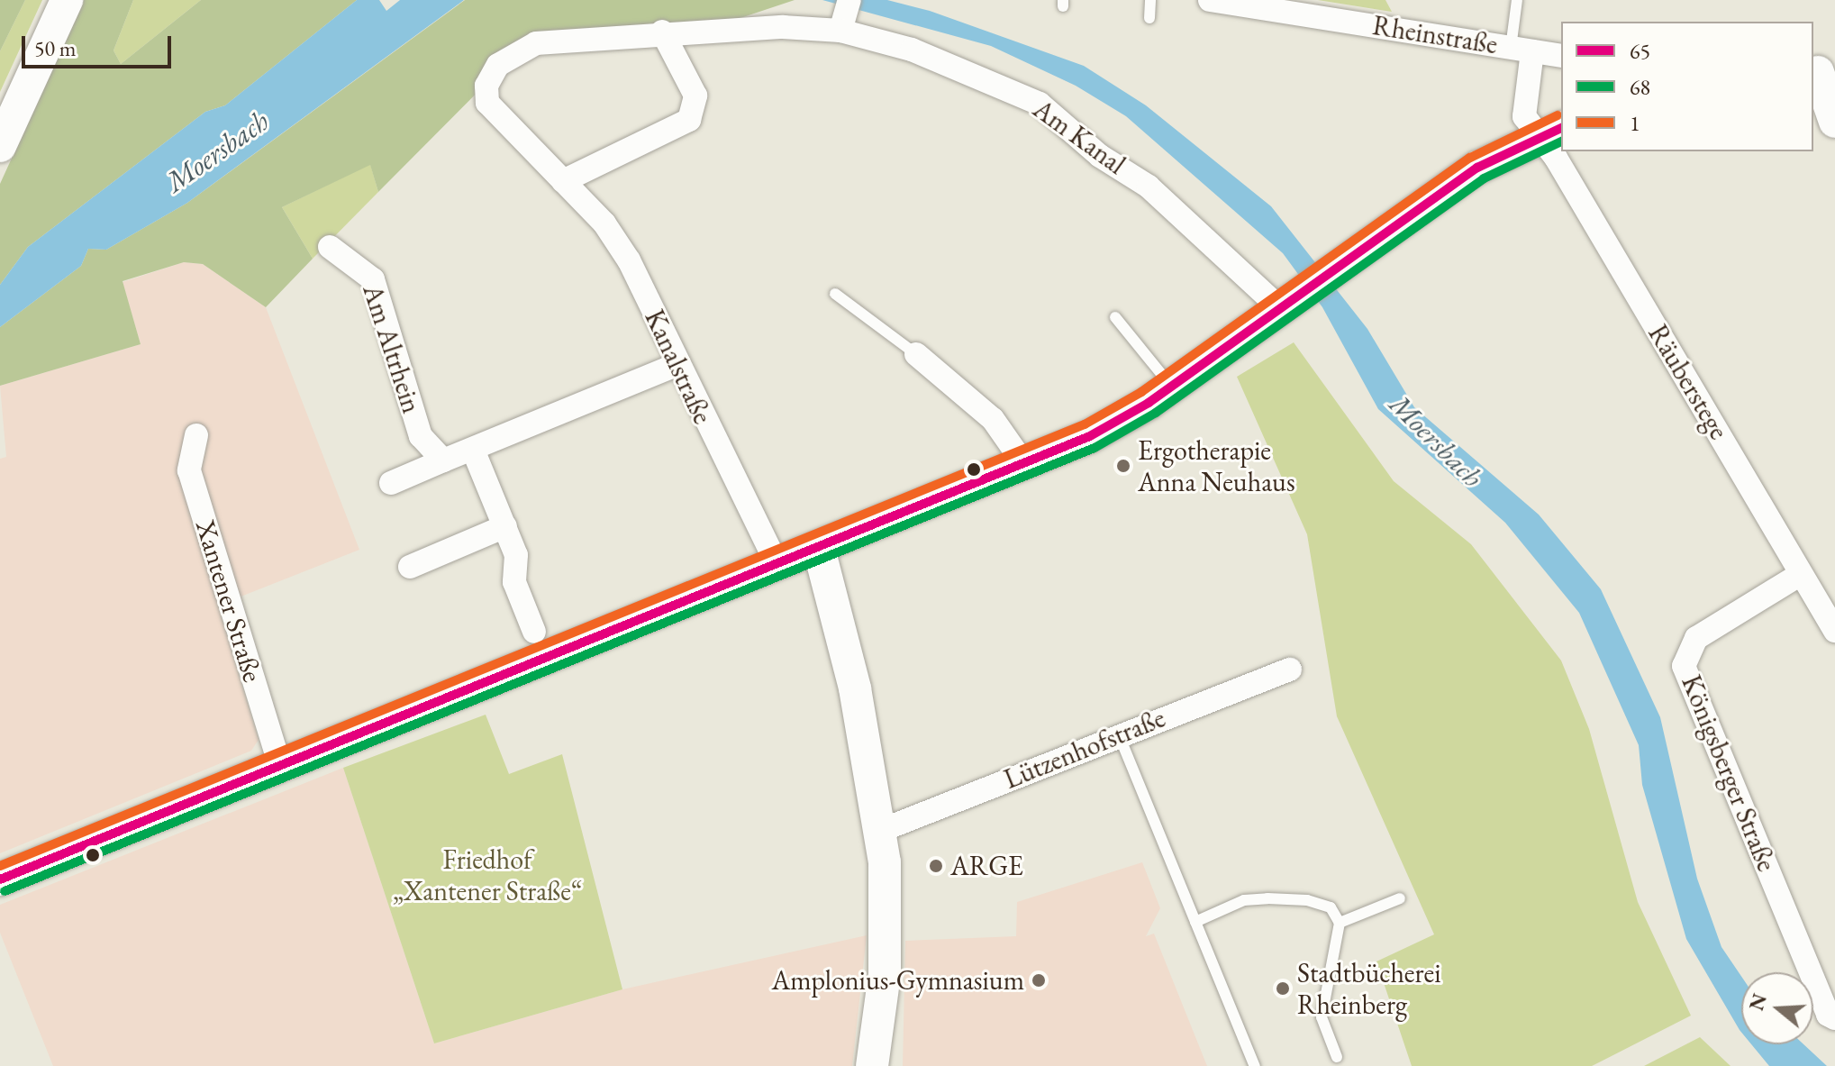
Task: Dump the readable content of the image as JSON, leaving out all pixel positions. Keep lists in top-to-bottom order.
{
  "streets": {
    "street": [
      "Rheinstraße",
      "Am Kanal",
      "Am Altrhein",
      "Kanalstraße",
      "Räuberstege",
      "Xantener Straße",
      "Lützenhofstraße",
      "Königsberger Straße"
    ]
  },
  "crossings": [
    ["Rheinstraße", "Räuberstege"],
    ["Am Kanal", "Kanalstraße"],
    ["Räuberstege", "Königsberger Straße"]
  ],
  "water": ["Moersbach"],
  "parks": ["Friedhof „Xantener Straße“"],
  "places": [
    "Ergotherapie Anna Neuhaus",
    "ARGE",
    "Amplonius-Gymnasium",
    "Stadtbücherei Rheinberg"
  ],
  "lines": ["transit line 1", "transit line 65", "transit line 68"],
  "legend": ["65", "68", "1"],
  "scale_bar": "50 m",
  "north": "left"
}
